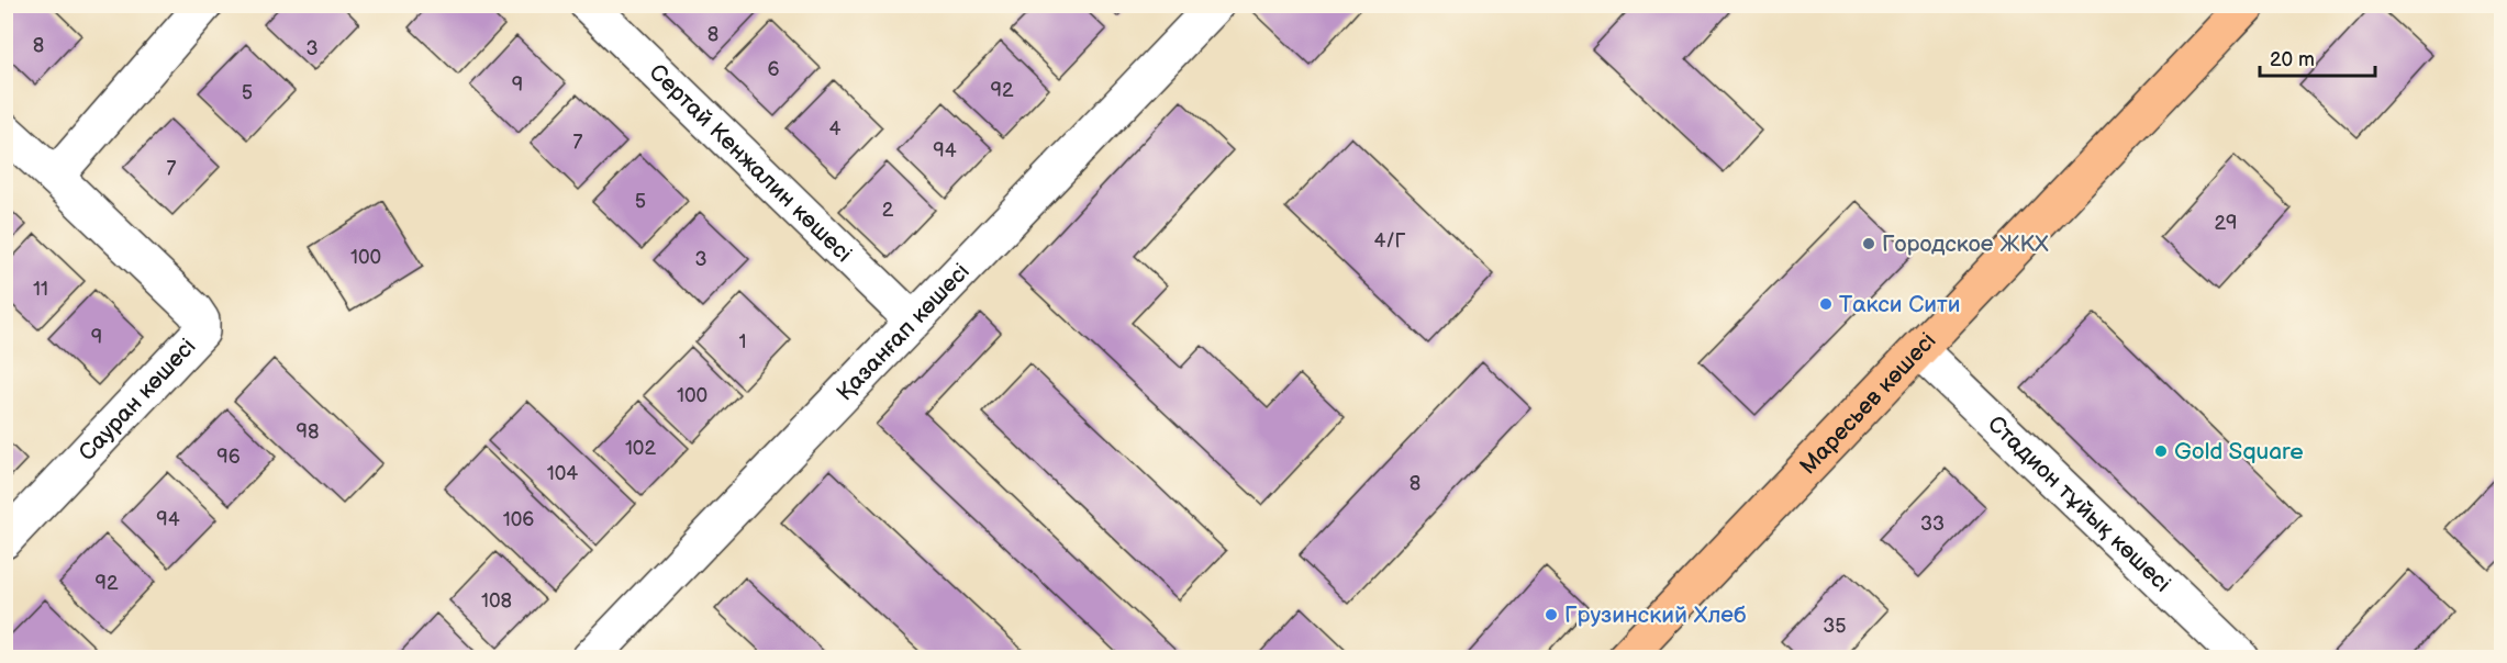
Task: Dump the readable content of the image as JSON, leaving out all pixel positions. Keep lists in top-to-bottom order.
{
  "streets": {
    "main road": ["Маресьев көшесі"],
    "street": [
      "Сертай Кенжалин көшесі",
      "Қазанғап көшесі",
      "Сауран көшесі",
      "Стадион тұйық көшесі"
    ]
  },
  "crossings": [
    ["Сертай Кенжалин көшесі", "Қазанғап көшесі"],
    ["Маресьев көшесі", "Стадион тұйық көшесі"]
  ],
  "places": [
    "Городское ЖКХ",
    "Такси Сити",
    "Gold Square",
    "Грузинский Хлеб"
  ],
  "house_numbers": [
    "8",
    "8",
    "3",
    "6",
    "9",
    "92",
    "5",
    "4",
    "7",
    "94",
    "7",
    "5",
    "2",
    "29",
    "4/Г",
    "100",
    "3",
    "11",
    "9",
    "1",
    "100",
    "98",
    "102",
    "96",
    "104",
    "8",
    "94",
    "106",
    "33",
    "92",
    "108",
    "35"
  ],
  "scale_bar": "20 m"
}
